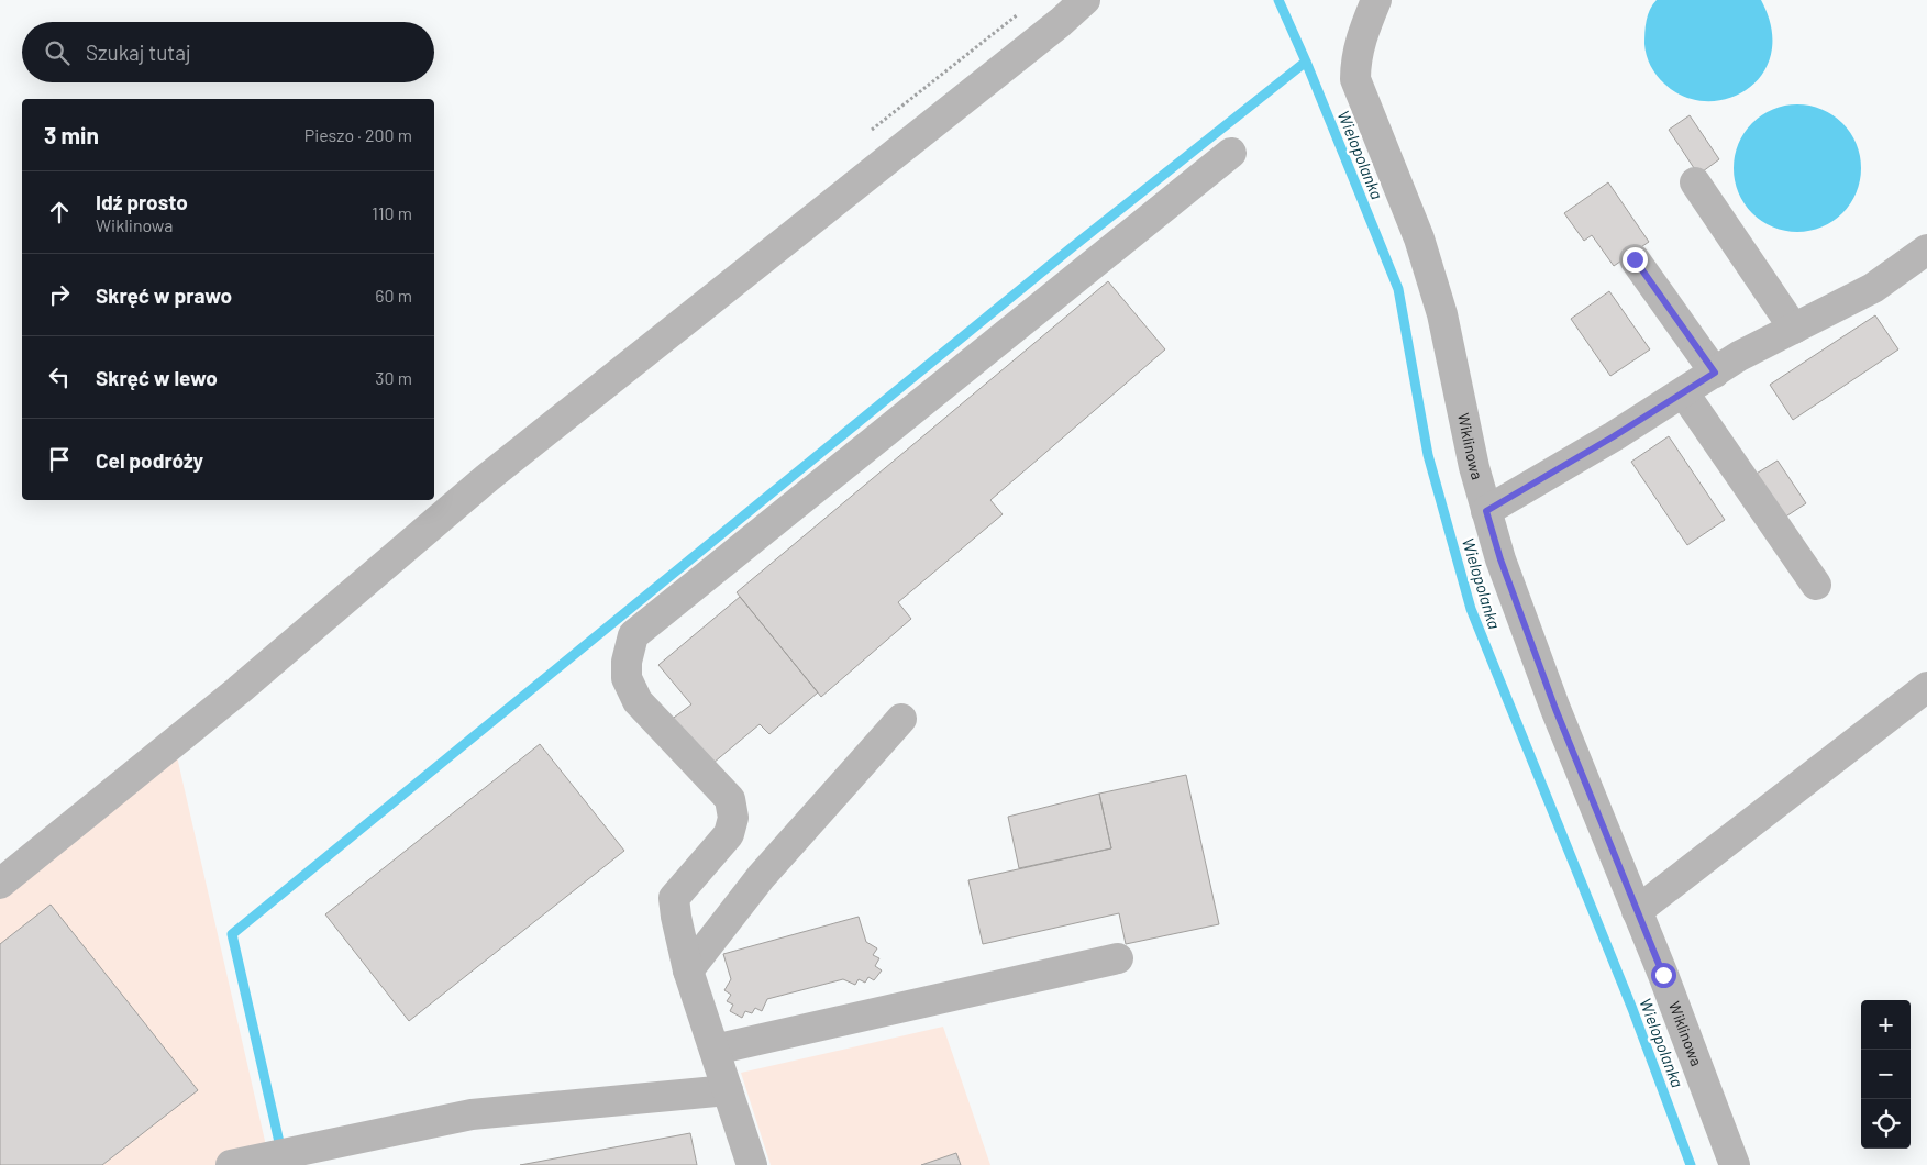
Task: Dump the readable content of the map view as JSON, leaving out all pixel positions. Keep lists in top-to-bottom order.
{
  "streets": {
    "street": ["Wiklinowa"]
  },
  "water": ["Wielopolanka"],
  "page": {
    "search": "Szukaj tutaj",
    "heading": ["3 min", "Pieszo · 200 m"],
    "list": [
      ["Idź prosto", "Wiklinowa", "110 m"],
      ["Skręć w prawo", "60 m"],
      ["Skręć w lewo", "30 m"],
      "Cel podróży"
    ],
    "map_buttons": ["+", "−"]
  }
}
